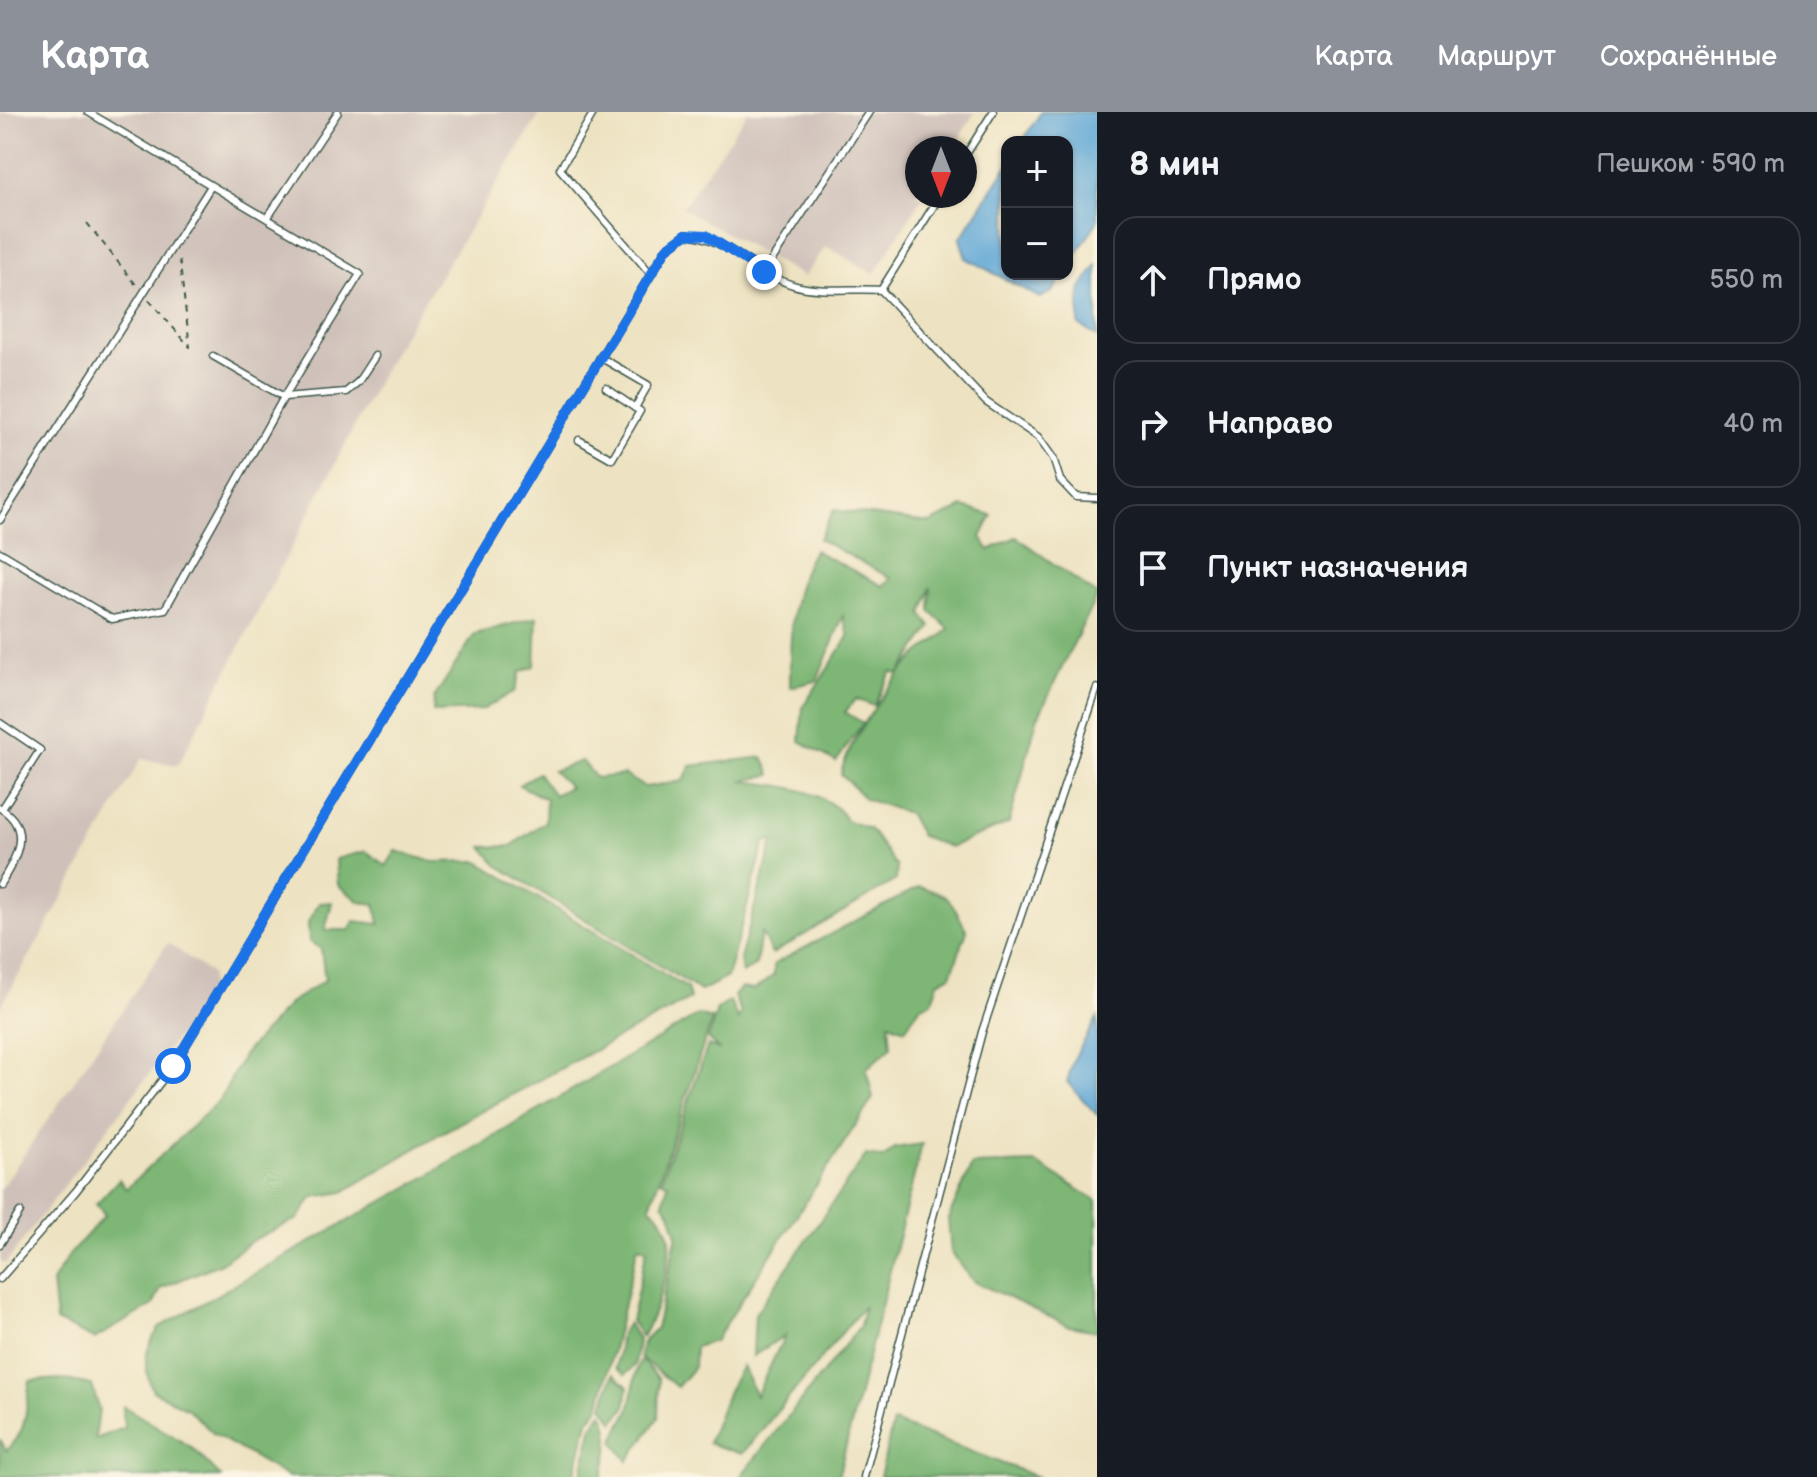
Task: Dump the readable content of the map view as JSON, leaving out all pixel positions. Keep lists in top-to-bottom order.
{
  "north": "bottom",
  "page": {
    "header": "Карта",
    "nav": ["Карта", "Маршрут", "Сохранённые"],
    "heading": ["8 мин", "Пешком · 590 m"],
    "map_buttons": ["+", "−"],
    "list": [
      ["Прямо", "550 m"],
      ["Направо", "40 m"],
      "Пункт назначения"
    ]
  }
}
